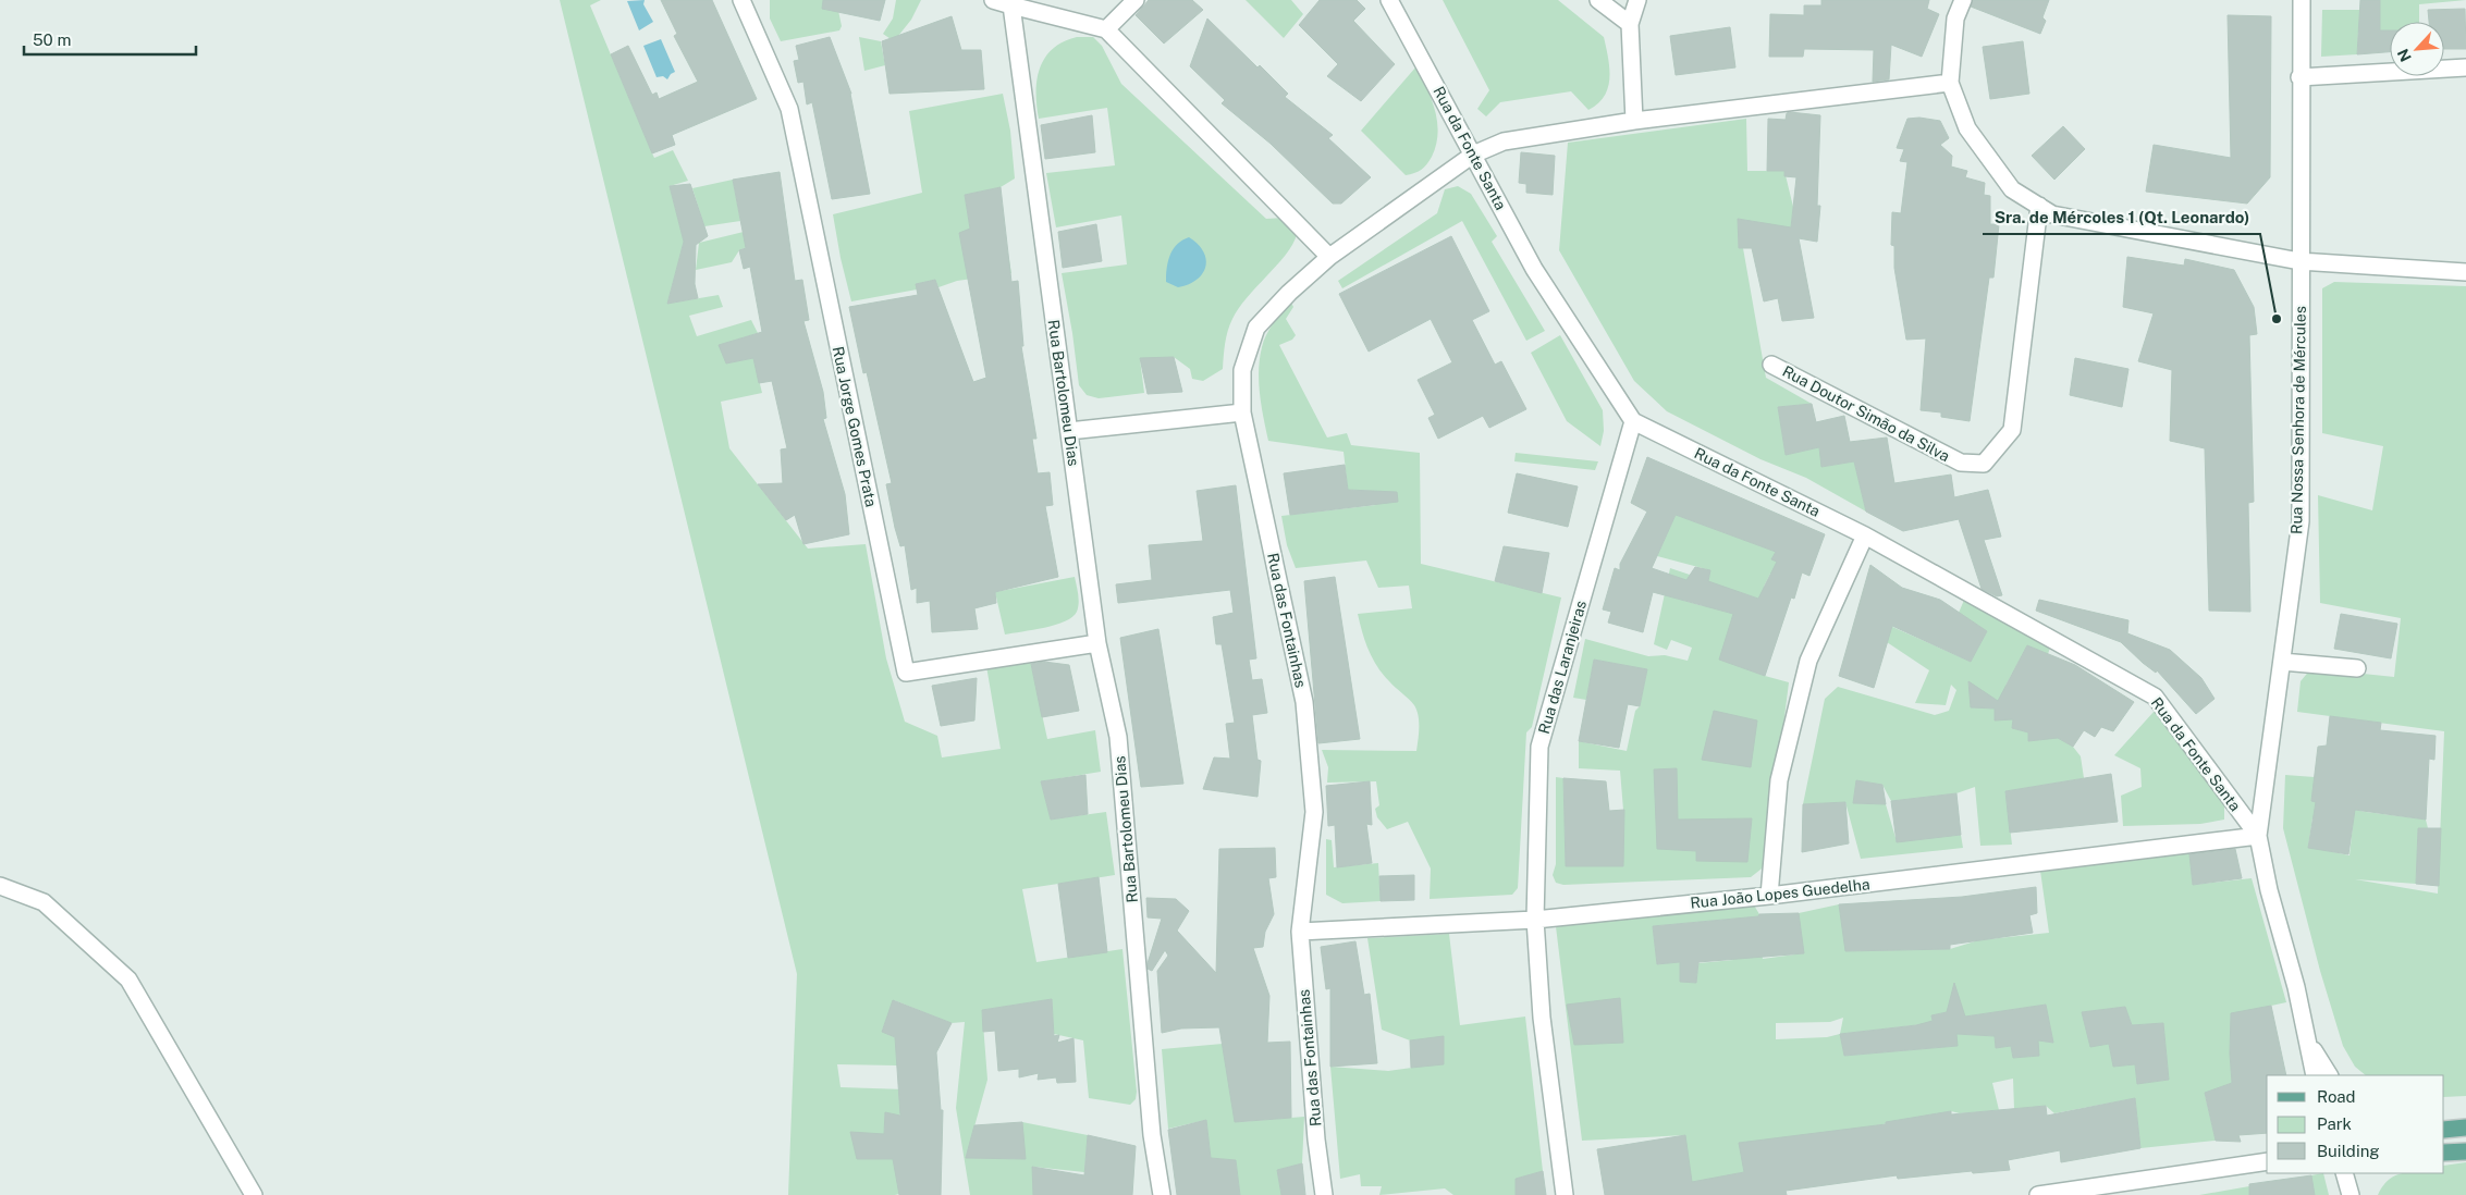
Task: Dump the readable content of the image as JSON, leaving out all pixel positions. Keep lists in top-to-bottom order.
{
  "streets": {
    "street": [
      "Rua da Fonte Santa",
      "Rua Bartolomeu Dias",
      "Rua Doutor Simão da Silva",
      "Rua Nossa Senhora de Mércules",
      "Rua Jorge Gomes Prata",
      "Rua das Fontainhas",
      "Rua das Laranjeiras",
      "Rua João Lopes Guedelha"
    ]
  },
  "crossings": [
    ["Rua da Fonte Santa", "Rua Nossa Senhora de Mércules"],
    ["Rua da Fonte Santa", "Rua das Fontainhas"],
    ["Rua da Fonte Santa", "Rua das Laranjeiras"],
    ["Rua da Fonte Santa", "Rua João Lopes Guedelha"],
    ["Rua Bartolomeu Dias", "Rua Jorge Gomes Prata"],
    ["Rua Nossa Senhora de Mércules", "Rua João Lopes Guedelha"],
    ["Rua das Fontainhas", "Rua João Lopes Guedelha"],
    ["Rua das Laranjeiras", "Rua João Lopes Guedelha"]
  ],
  "places": ["Sra. de Mércoles 1 (Qt. Leonardo)"],
  "legend": ["Road", "Park", "Building"],
  "scale_bar": "50 m",
  "north": "bottom left"
}
